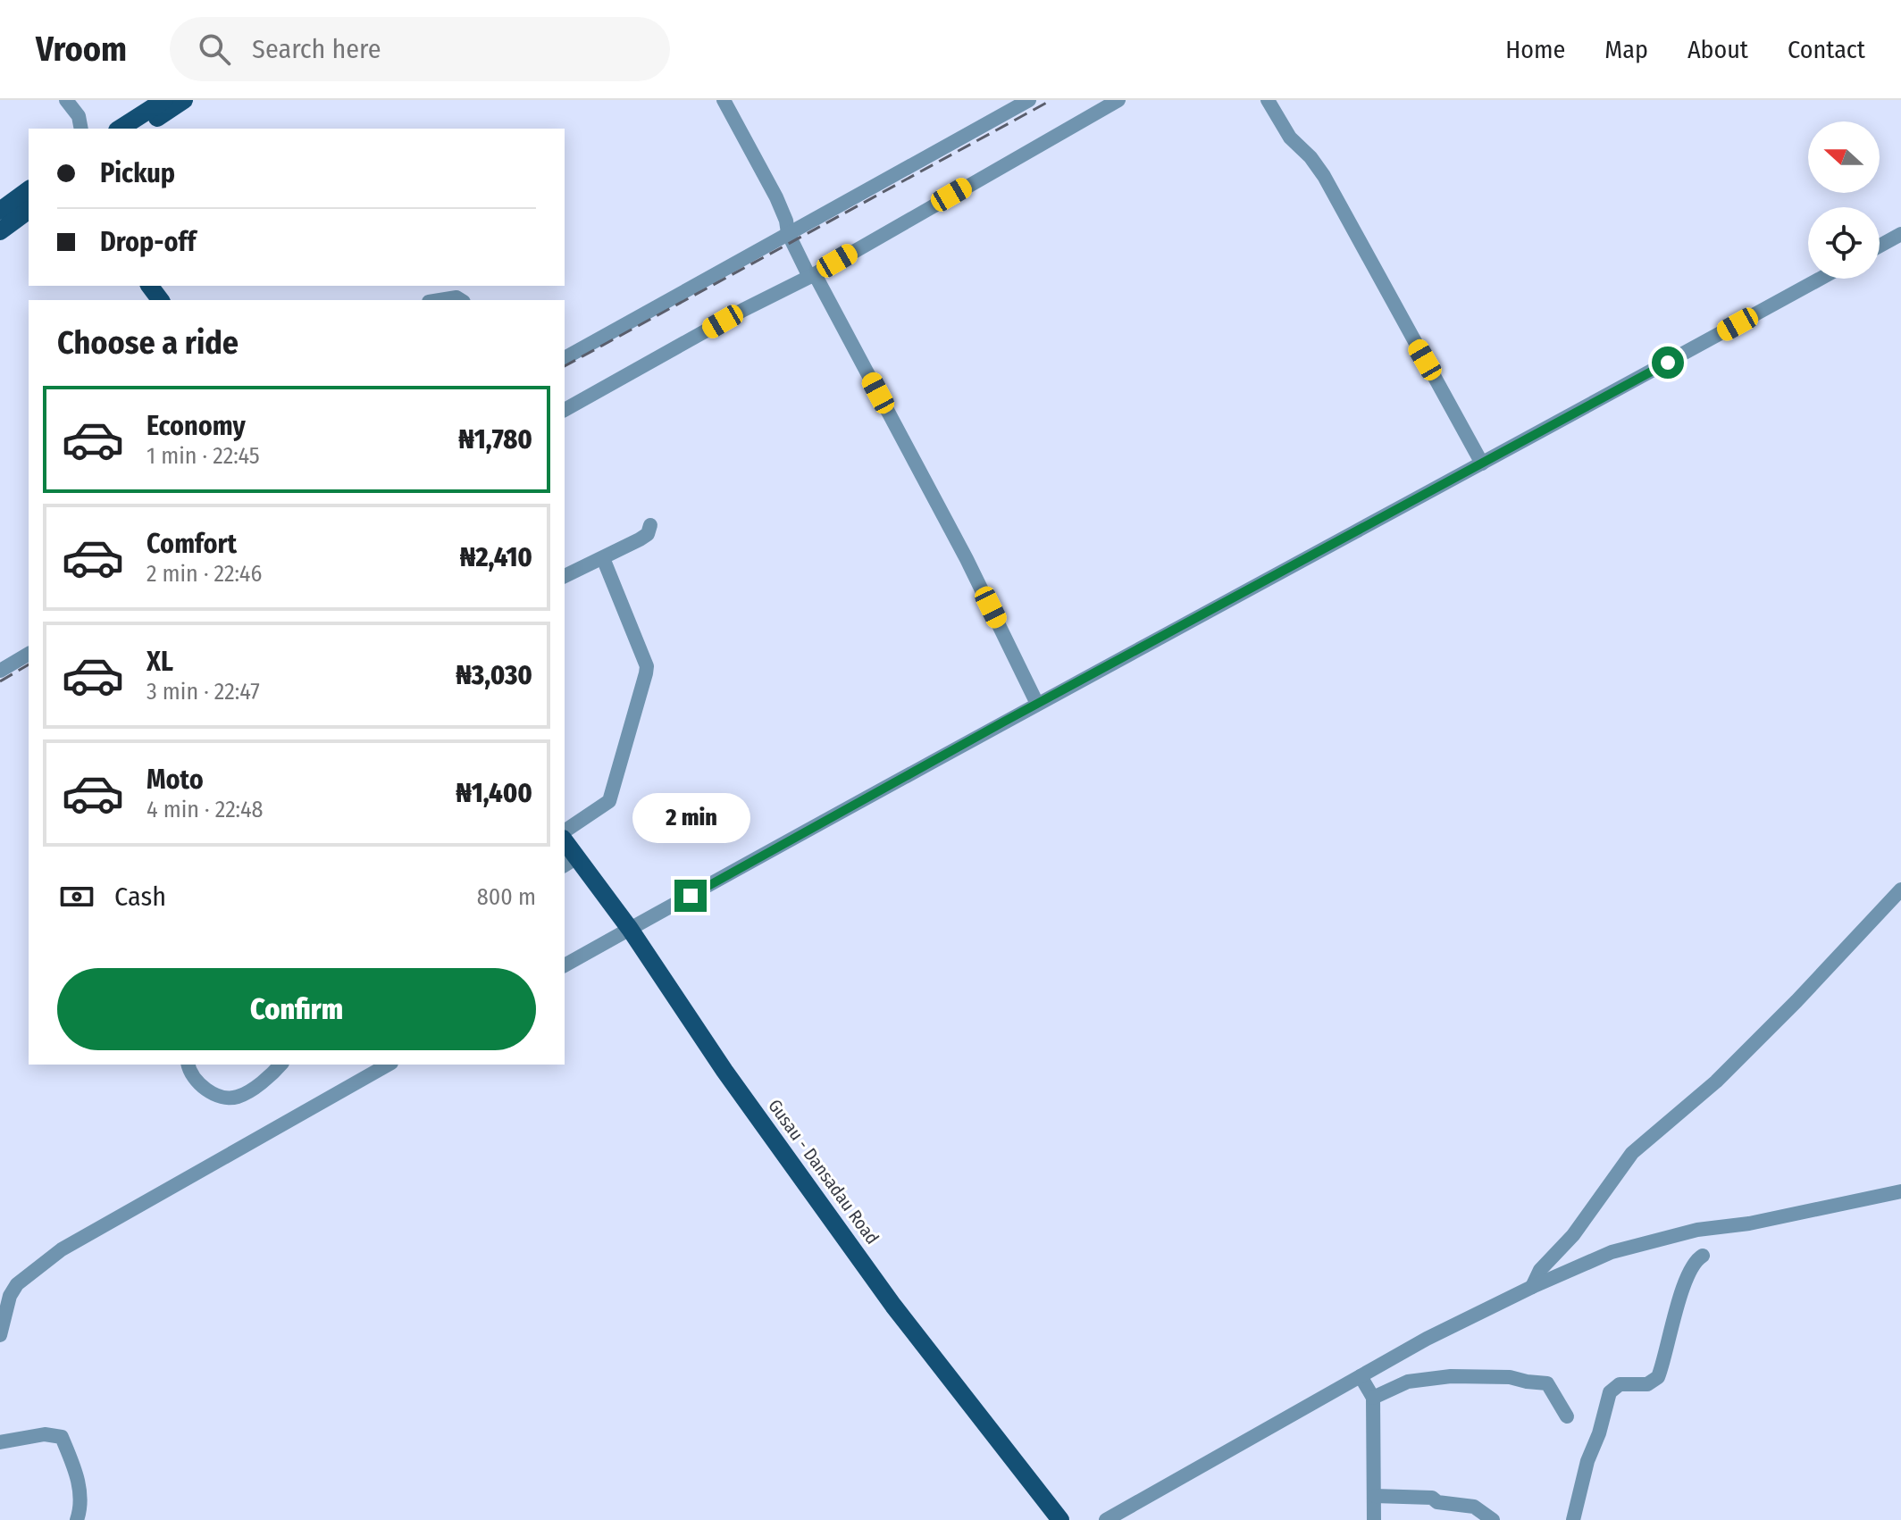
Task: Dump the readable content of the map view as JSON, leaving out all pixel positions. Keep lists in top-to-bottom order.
{
  "streets": {
    "main road": ["Gusau - Dansadau Road"]
  },
  "north": "left",
  "page": {
    "header": "Vroom",
    "search": "Search here",
    "nav": [
      "Home",
      "Map",
      "About",
      "Contact"
    ],
    "banner": ["Pickup", "Drop-off"],
    "heading": "Choose a ride",
    "list": [
      {
        "name": "Economy",
        "note": "1 min · 22:45",
        "value": "₦1,780"
      },
      {
        "name": "Comfort",
        "note": "2 min · 22:46",
        "value": "₦2,410"
      },
      {
        "name": "XL",
        "note": "3 min · 22:47",
        "value": "₦3,030"
      },
      {
        "name": "Moto",
        "note": "4 min · 22:48",
        "value": "₦1,400"
      }
    ],
    "bubble": "2 min",
    "pay": ["Cash", "800 m"],
    "buttons": "Confirm"
  }
}
